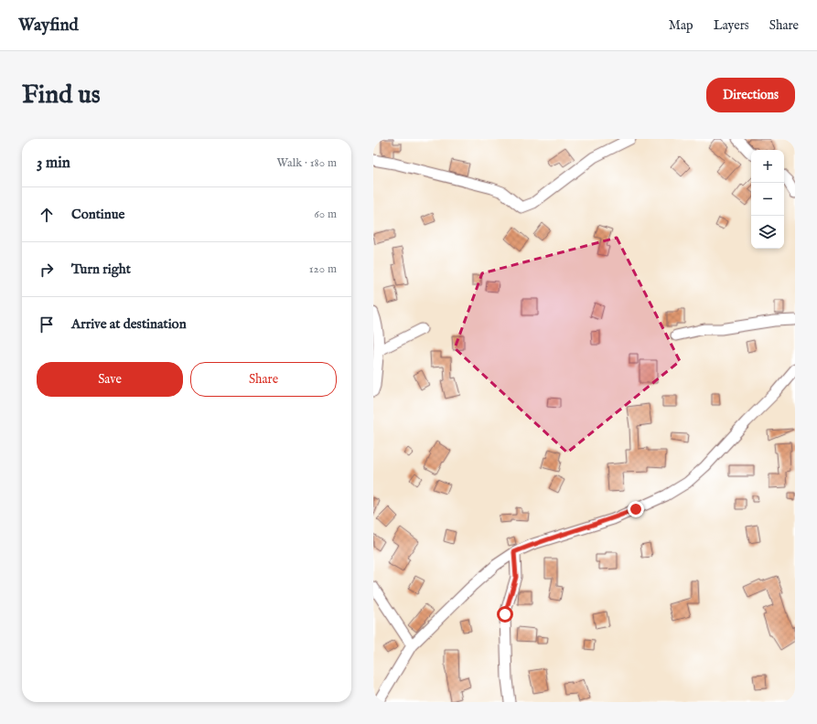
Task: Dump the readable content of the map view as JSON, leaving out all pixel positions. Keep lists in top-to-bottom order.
{
  "page": {
    "header": "Wayfind",
    "nav": ["Map", "Layers", "Share"],
    "buttons": [
      "Directions",
      ["Save", "Share"]
    ],
    "title": "Find us",
    "heading": ["3 min", "Walk · 180 m"],
    "map_buttons": ["+", "−"],
    "list": [
      ["Continue", "60 m"],
      ["Turn right", "120 m"],
      "Arrive at destination"
    ]
  }
}
